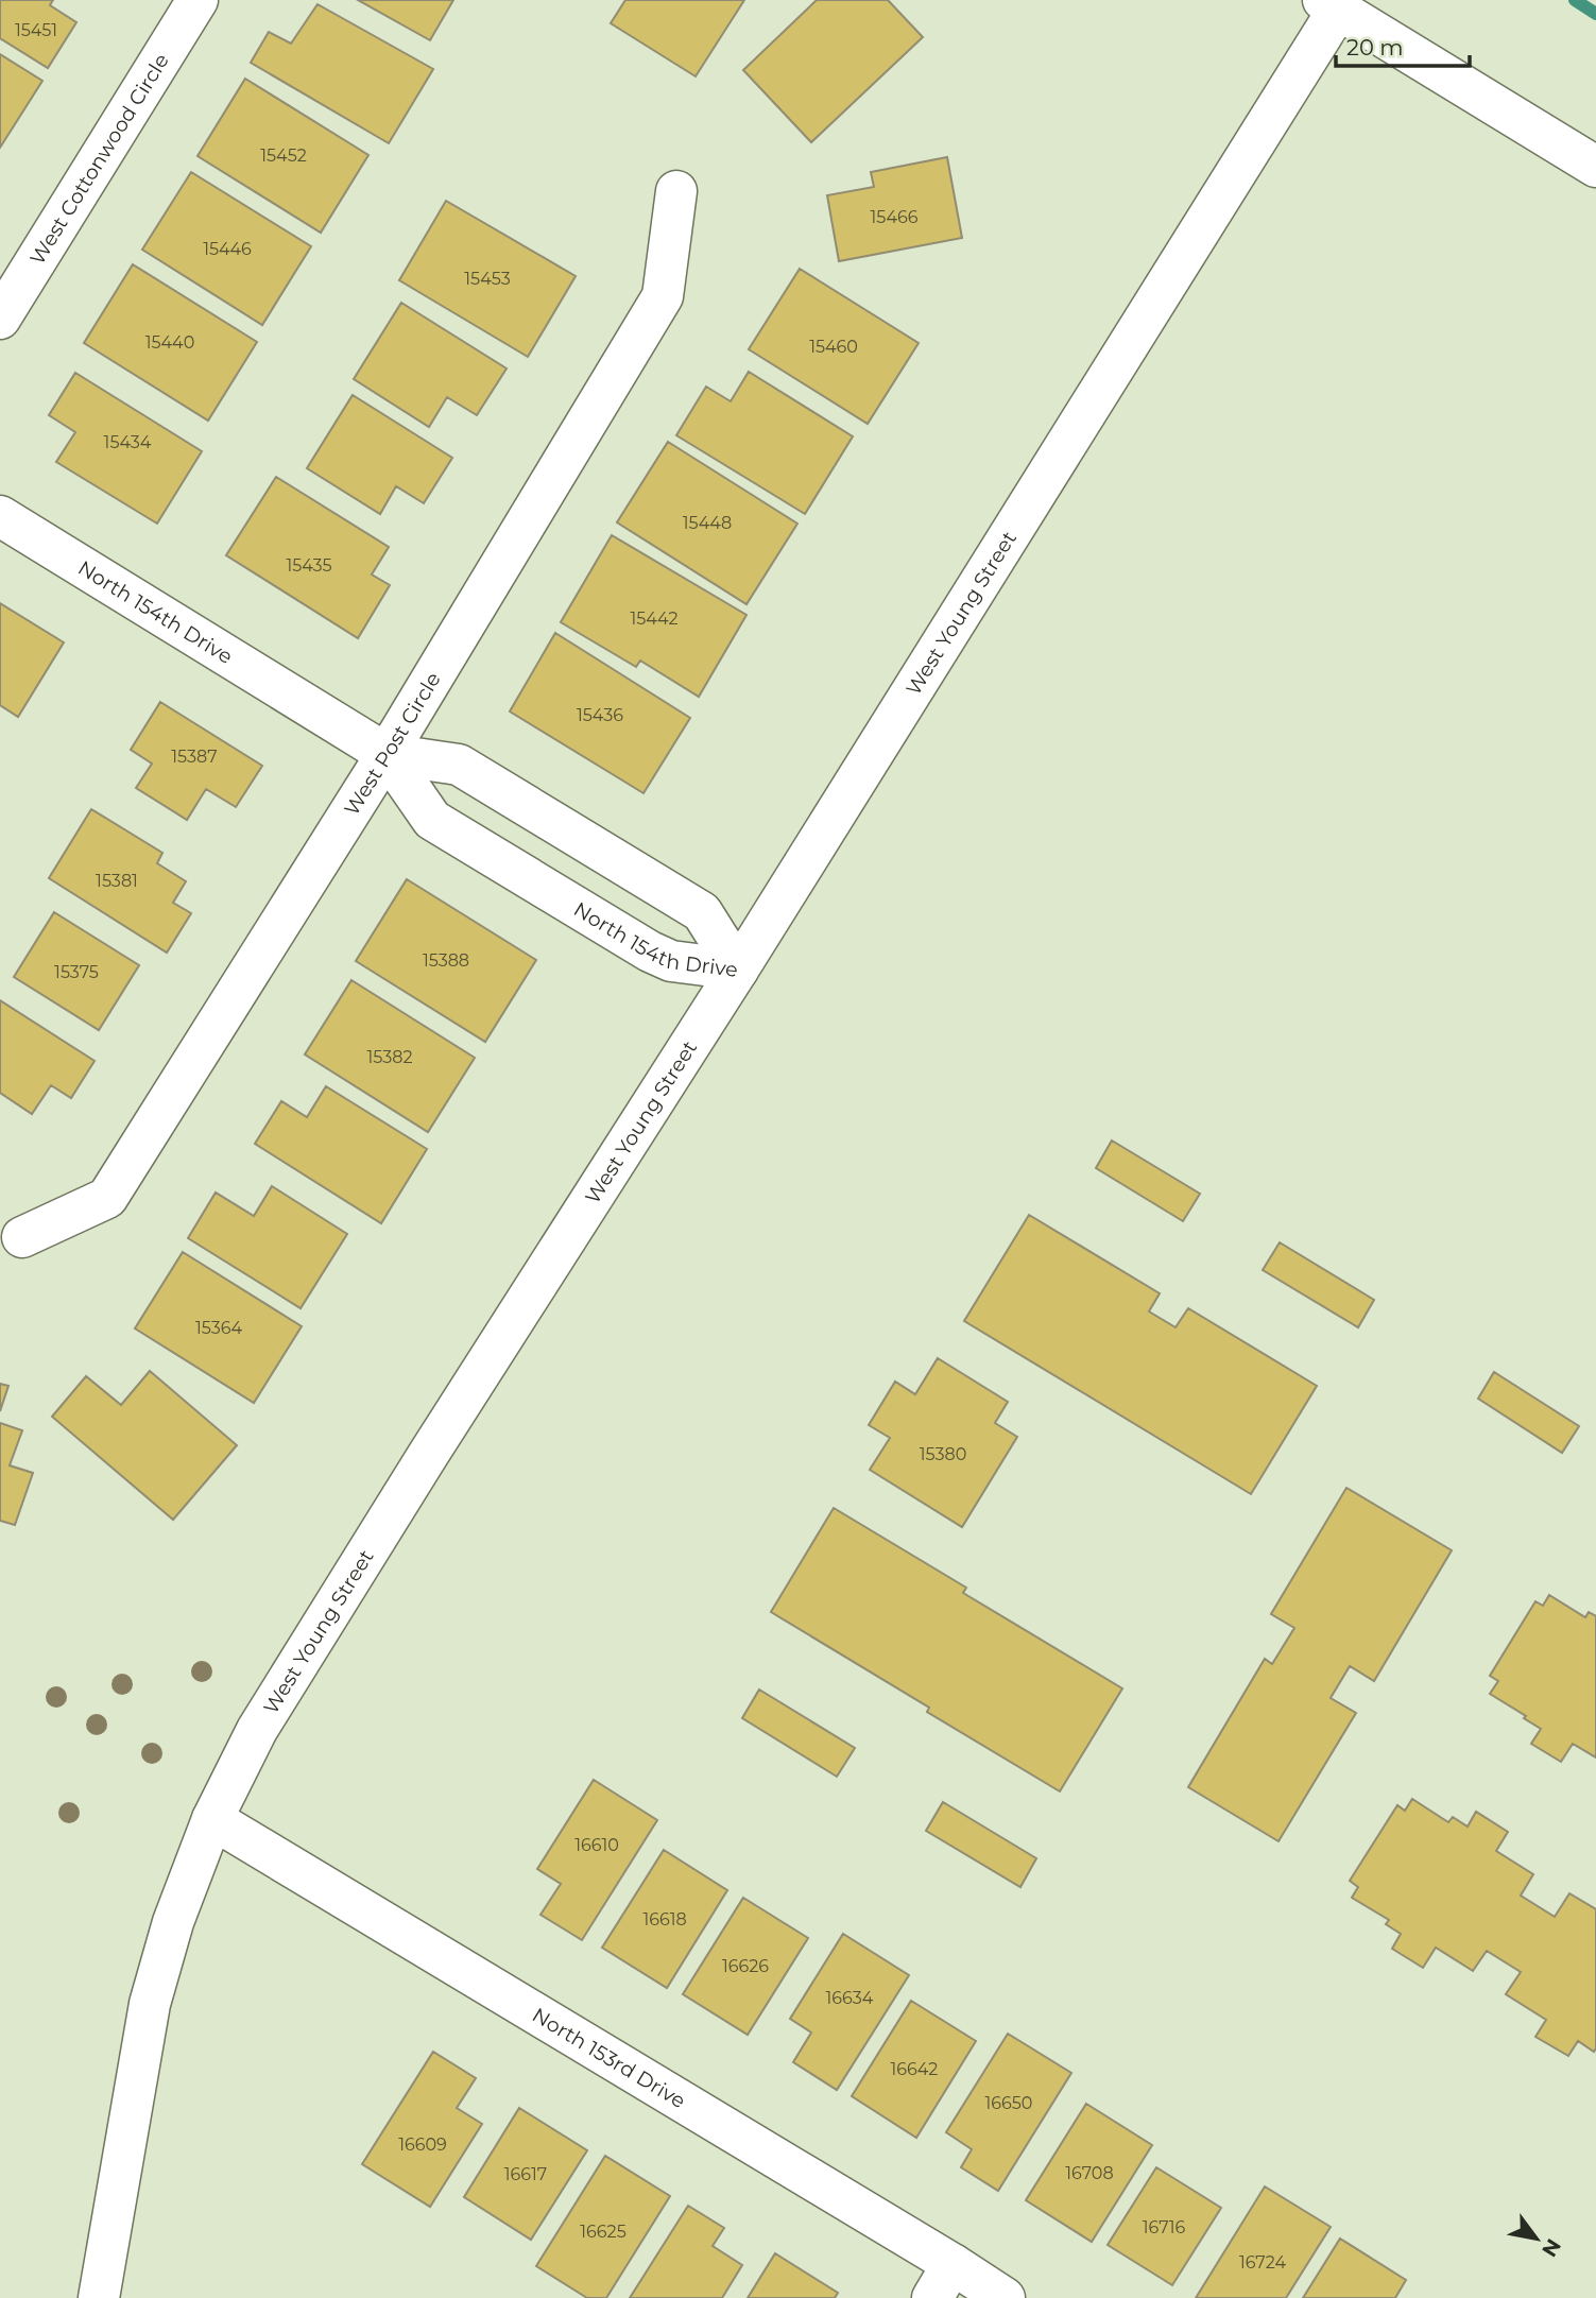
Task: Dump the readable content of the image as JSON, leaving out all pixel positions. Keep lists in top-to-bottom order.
{
  "streets": {
    "street": [
      "West Cottonwood Circle",
      "North 154th Drive",
      "West Young Street",
      "West Post Circle",
      "North 153rd Drive"
    ]
  },
  "crossings": [
    ["North 154th Drive", "West Young Street"],
    ["North 154th Drive", "West Post Circle"],
    ["West Young Street", "North 153rd Drive"]
  ],
  "house_numbers": [
    "15451",
    "15452",
    "15466",
    "15446",
    "15453",
    "15440",
    "15460",
    "15434",
    "15448",
    "15435",
    "15442",
    "15436",
    "15387",
    "15381",
    "15388",
    "15375",
    "15382",
    "15364",
    "15380",
    "16610",
    "16618",
    "16626",
    "16634",
    "16642",
    "16650",
    "16609",
    "16708",
    "16617",
    "16716",
    "16625",
    "16724"
  ],
  "scale_bar": "20 m",
  "north": "bottom right"
}
